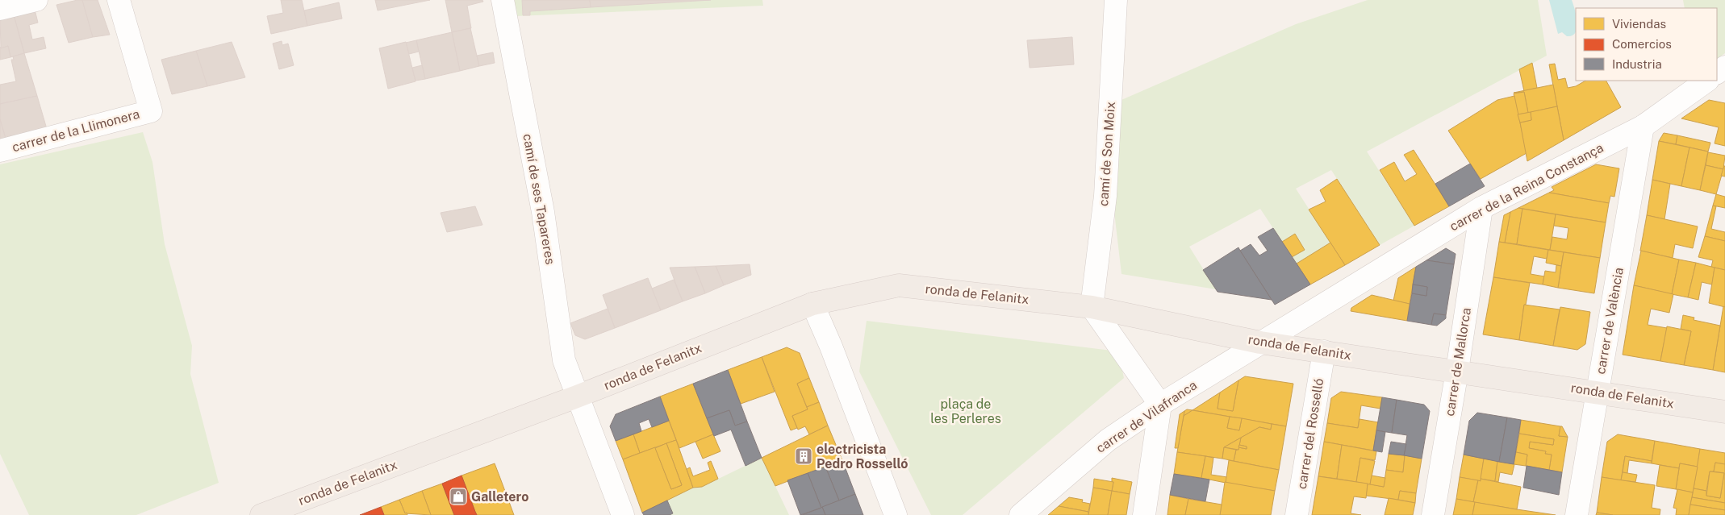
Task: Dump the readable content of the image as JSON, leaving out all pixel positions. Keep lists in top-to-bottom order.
{
  "streets": {
    "main road": ["ronda de Felanitx"],
    "street": [
      "carrer de la Llimonera",
      "camí de Son Moix",
      "carrer de la Reina Constança",
      "camí de ses Tapareres",
      "carrer de València",
      "carrer de Mallorca",
      "carrer de Vilafranca",
      "carrer del Rosselló"
    ]
  },
  "crossings": [
    ["camí de Son Moix", "ronda de Felanitx"],
    ["carrer de la Reina Constança", "ronda de Felanitx"],
    ["carrer de la Reina Constança", "carrer de València"],
    ["carrer de la Reina Constança", "carrer de Mallorca"],
    ["carrer de la Reina Constança", "carrer de Vilafranca"],
    ["camí de ses Tapareres", "ronda de Felanitx"],
    ["ronda de Felanitx", "carrer de València"],
    ["ronda de Felanitx", "carrer de Mallorca"],
    ["ronda de Felanitx", "carrer de Vilafranca"],
    ["ronda de Felanitx", "carrer del Rosselló"]
  ],
  "parks": ["plaça de les Perleres"],
  "places": {
    "building": ["electricista Pedro Rosselló"],
    "shop": ["Galletero"]
  },
  "legend": ["Viviendas", "Comercios", "Industria"]
}
